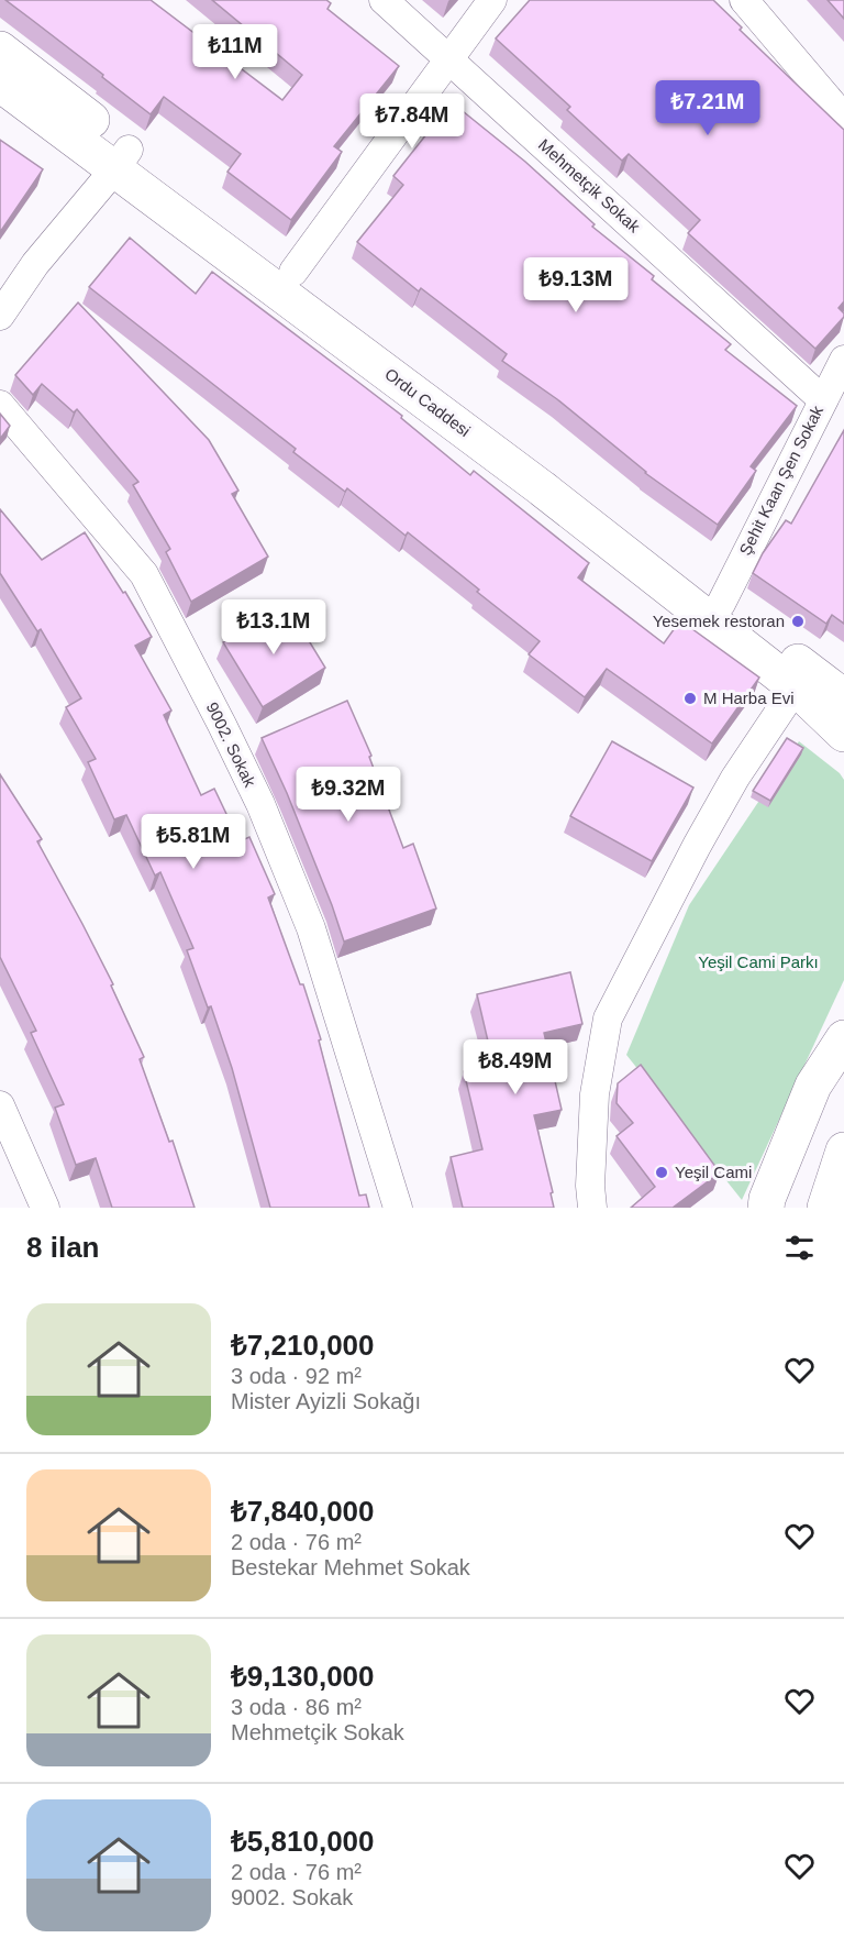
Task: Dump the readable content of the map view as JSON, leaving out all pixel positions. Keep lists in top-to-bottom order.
{
  "streets": {
    "main road": ["Ordu Caddesi"],
    "street": ["Mehmetçik Sokak", "Şehit Kaan Şen Sokak", "9002. Sokak"]
  },
  "crossings": [
    ["Mehmetçik Sokak", "Şehit Kaan Şen Sokak"],
    ["Ordu Caddesi", "Şehit Kaan Şen Sokak"]
  ],
  "parks": ["Yeşil Cami Parkı"],
  "places": ["Yesemek restoran", "M Harba Evi", "Yeşil Cami"],
  "page": {
    "price": [
      "₺11M",
      "₺7.21M",
      "₺7.84M",
      "₺9.13M",
      "₺13.1M",
      "₺9.32M",
      "₺5.81M",
      "₺8.49M"
    ],
    "heading": "8 ilan",
    "list": [
      {
        "name": "₺7,210,000",
        "note": "3 oda · 92 m² · Mister Ayizli Sokağı"
      },
      {
        "name": "₺7,840,000",
        "note": "2 oda · 76 m² · Bestekar Mehmet Sokak"
      },
      {
        "name": "₺9,130,000",
        "note": "3 oda · 86 m² · Mehmetçik Sokak"
      },
      {
        "name": "₺5,810,000",
        "note": "2 oda · 76 m² · 9002. Sokak"
      }
    ]
  }
}
